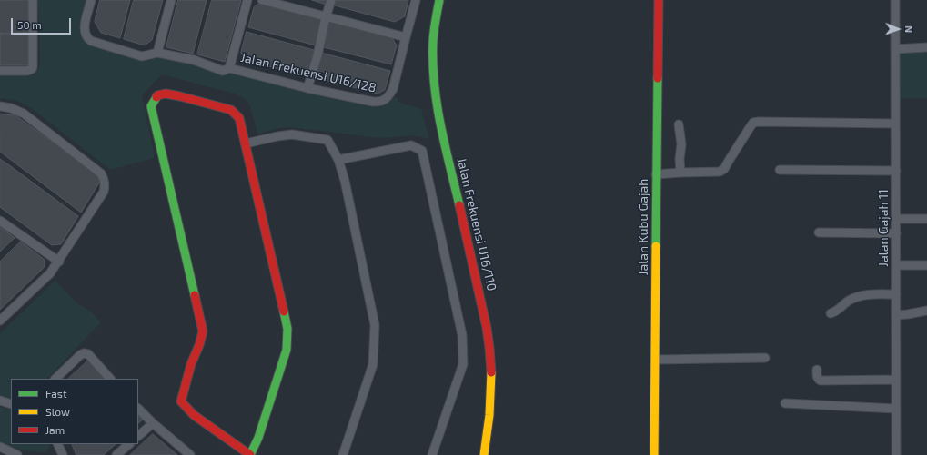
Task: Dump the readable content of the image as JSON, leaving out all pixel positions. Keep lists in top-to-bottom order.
{
  "streets": {
    "street": [
      "Jalan Frekuensi U16/128",
      "Jalan Frekuensi U16/110",
      "Jalan Kubu Gajah",
      "Jalan Gajah 11"
    ]
  },
  "legend": ["Fast", "Slow", "Jam"],
  "scale_bar": "50 m",
  "north": "right"
}
